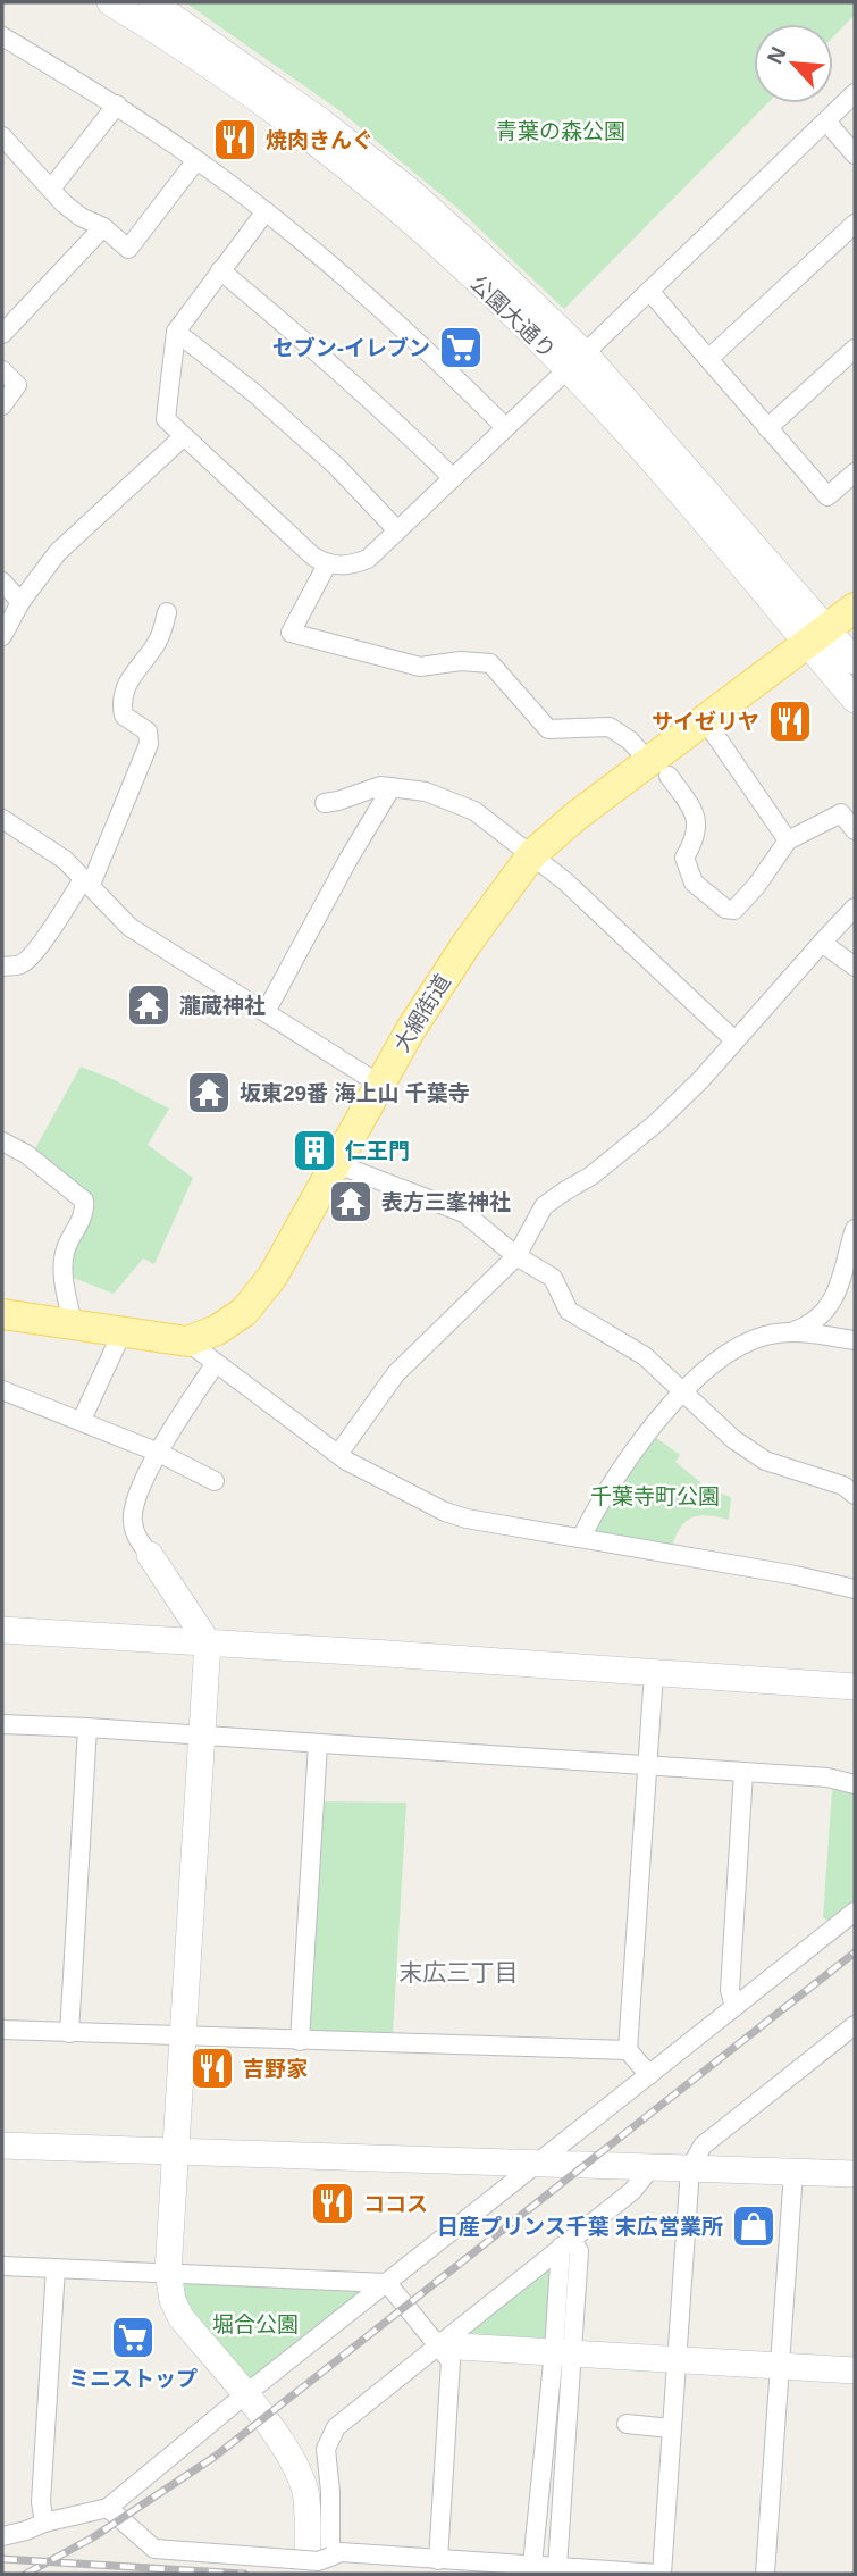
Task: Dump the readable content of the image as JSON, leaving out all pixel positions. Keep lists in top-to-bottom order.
{
  "streets": {
    "main road": ["大網街道"],
    "street": ["公園大通り"]
  },
  "crossings": [
    ["公園大通り", "大網街道"]
  ],
  "districts": ["末広三丁目"],
  "parks": ["青葉の森公園", "千葉寺町公園", "堀合公園"],
  "places": {
    "restaurant": [
      "焼肉きんぐ",
      "サイゼリヤ",
      "吉野家",
      "ココス"
    ],
    "supermarket": ["セブン-イレブン", "ミニストップ"],
    "temple": ["瀧蔵神社", "坂東29番 海上山 千葉寺", "表方三峯神社"],
    "building": ["仁王門"],
    "shop": ["日産プリンス千葉 末広営業所"]
  },
  "north": "top left"
}
